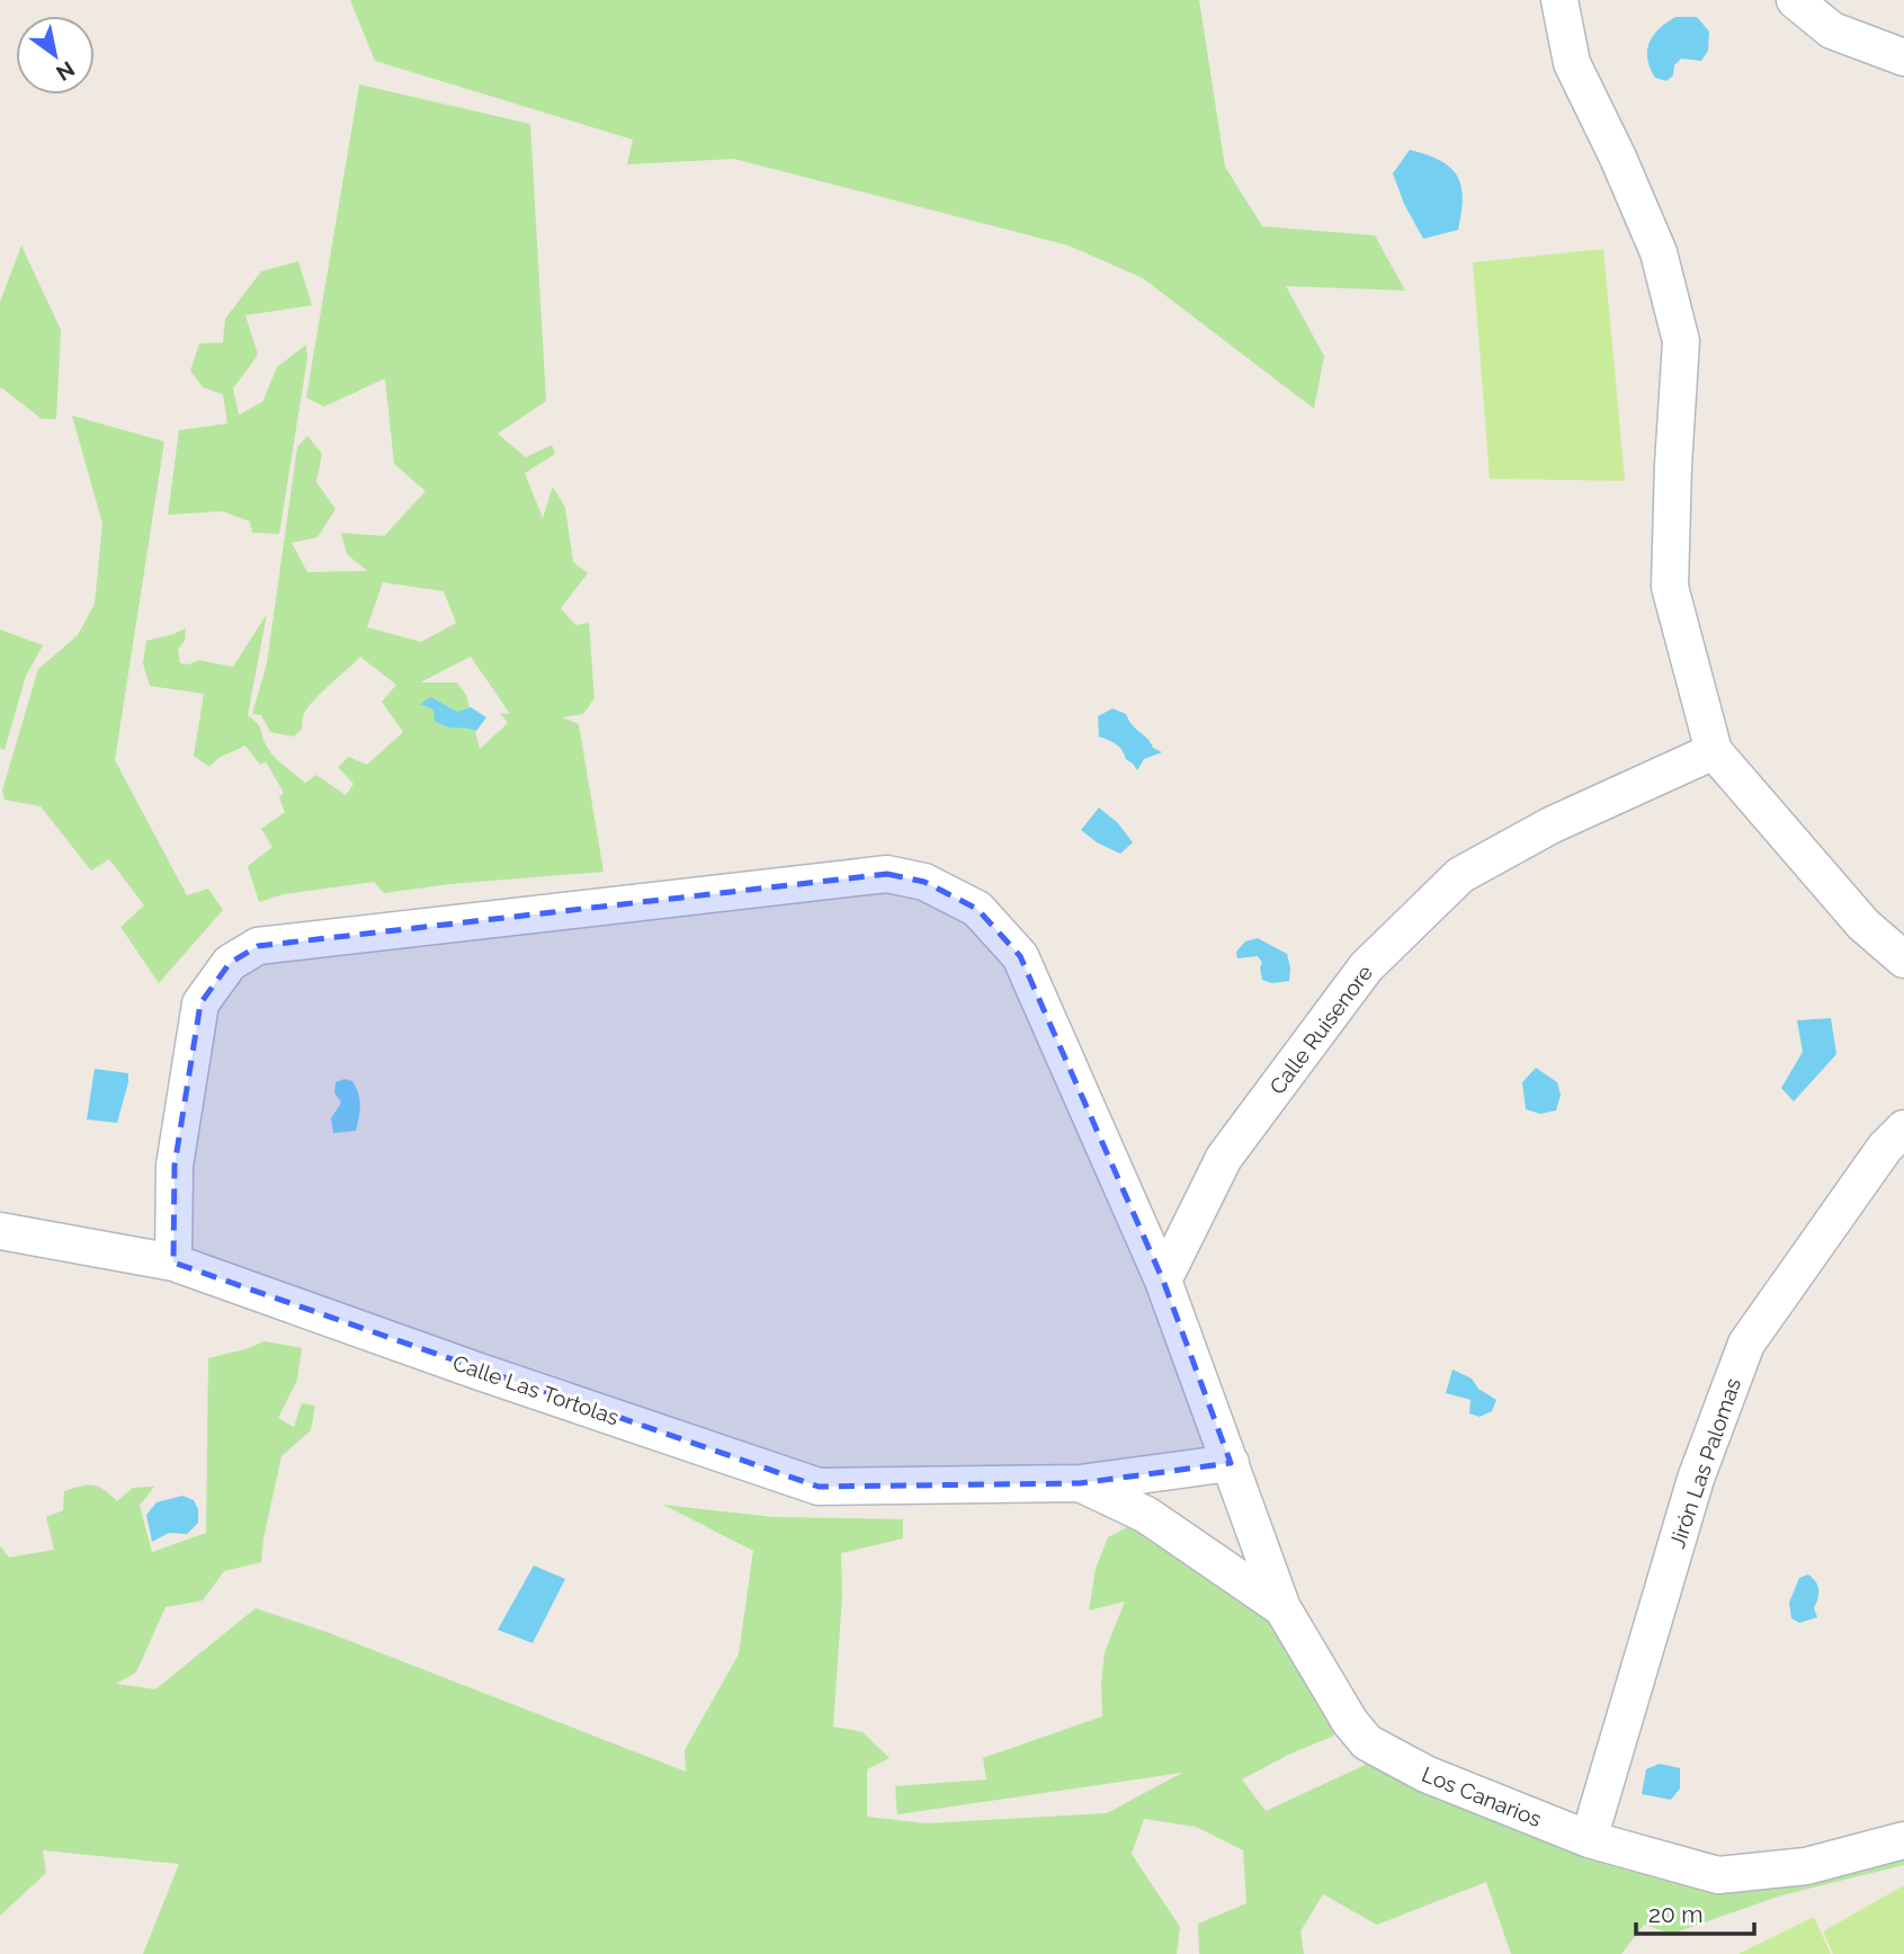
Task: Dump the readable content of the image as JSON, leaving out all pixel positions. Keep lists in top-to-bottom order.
{
  "streets": {
    "street": [
      "Calle Ruisenore",
      "Calle Las Tortolas",
      "Jirón Las Palomas",
      "Los Canarios"
    ]
  },
  "crossings": [
    ["Calle Las Tortolas", "Los Canarios"],
    ["Jirón Las Palomas", "Los Canarios"]
  ],
  "scale_bar": "20 m",
  "north": "bottom right"
}
